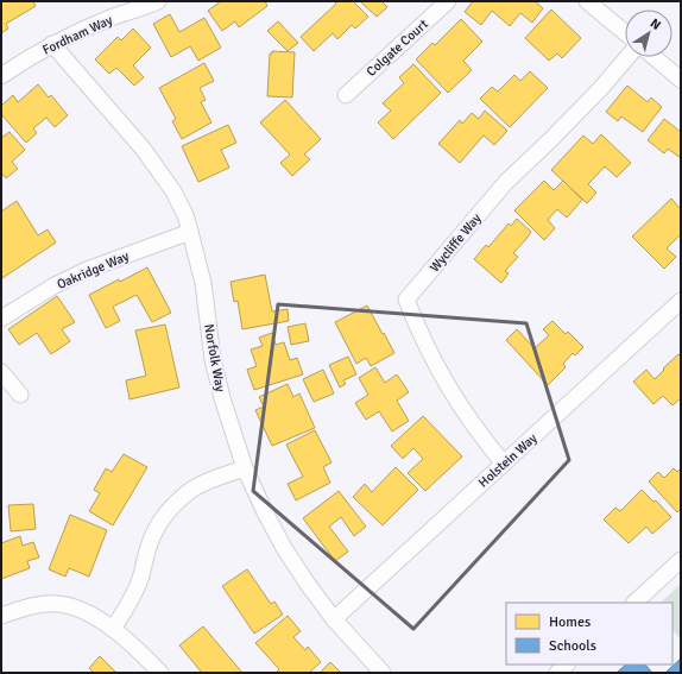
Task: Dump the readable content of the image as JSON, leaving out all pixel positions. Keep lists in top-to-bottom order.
{
  "streets": {
    "street": [
      "Fordham Way",
      "Colgate Court",
      "Wycliffe Way",
      "Oakridge Way",
      "Norfolk Way",
      "Holstein Way"
    ]
  },
  "crossings": [
    ["Fordham Way", "Norfolk Way"],
    ["Wycliffe Way", "Holstein Way"],
    ["Oakridge Way", "Norfolk Way"],
    ["Norfolk Way", "Holstein Way"]
  ],
  "legend": ["Homes", "Schools"],
  "north": "top right"
}
